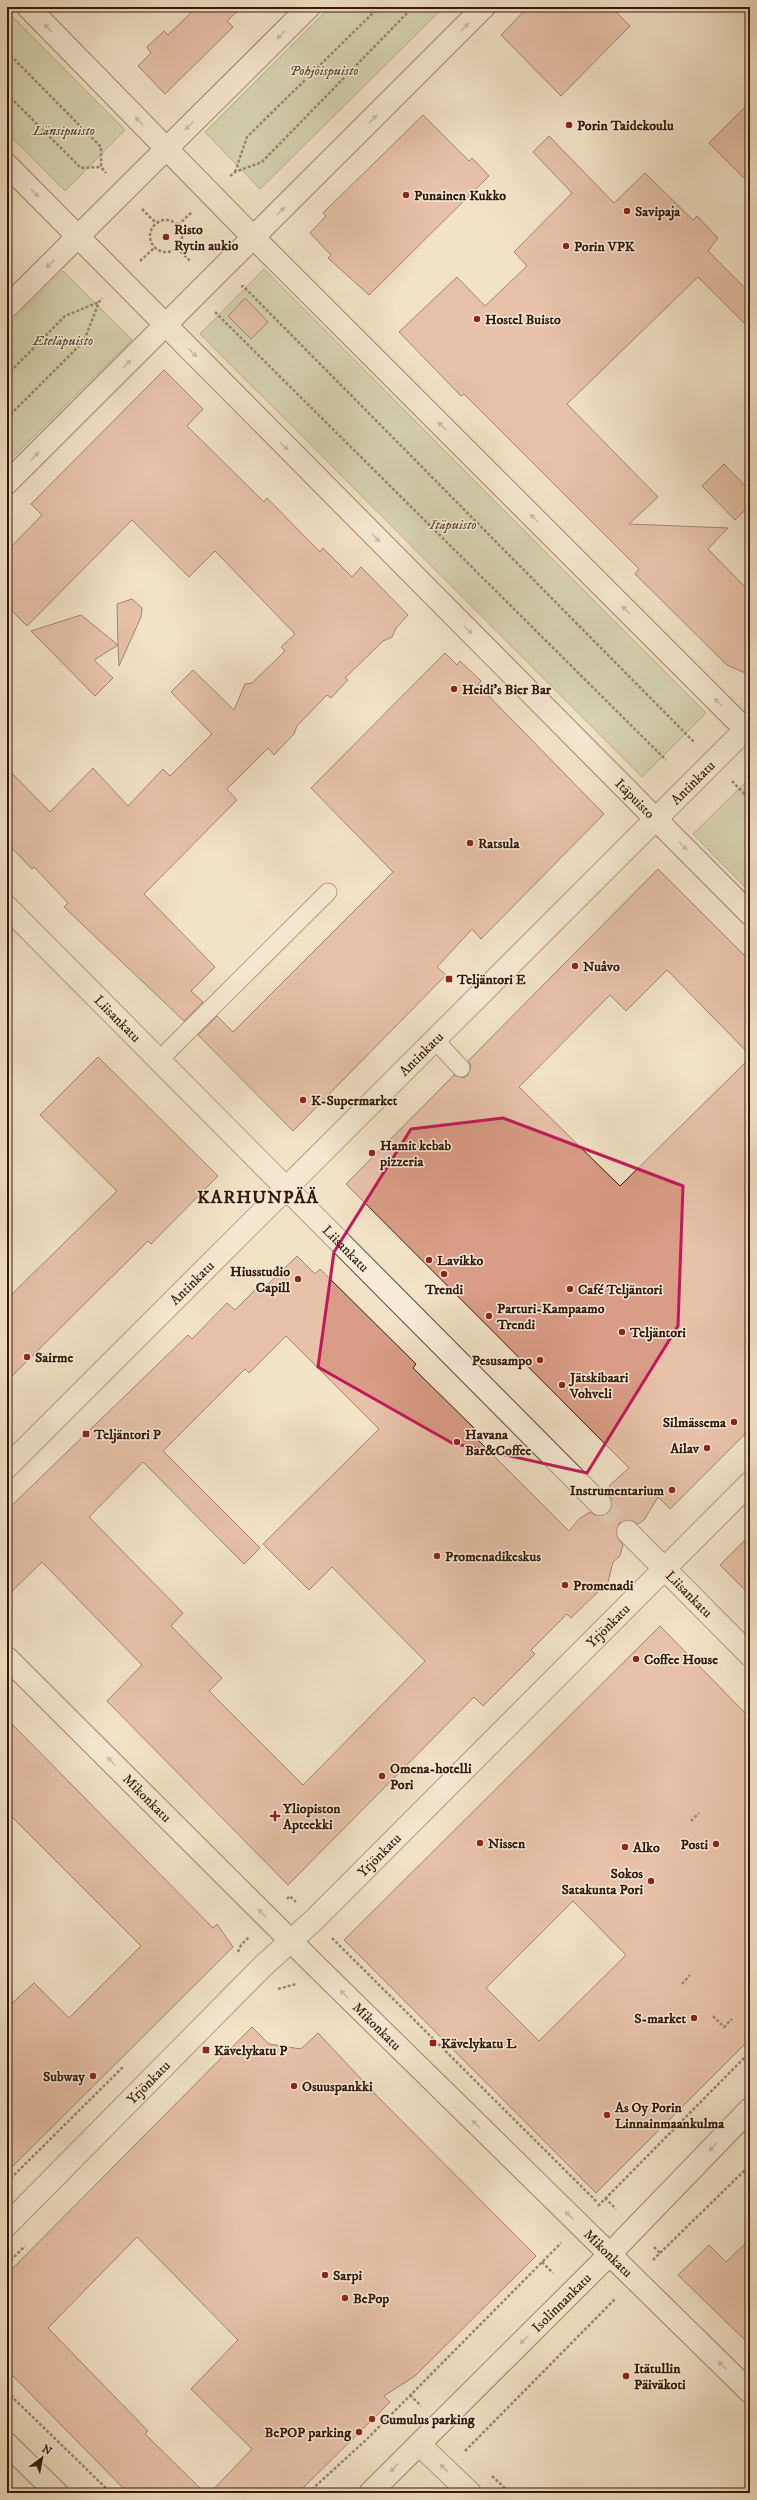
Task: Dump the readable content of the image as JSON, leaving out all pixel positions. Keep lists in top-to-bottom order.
{
  "streets": {
    "street": [
      "Antinkatu",
      "Itäpuisto",
      "Liisankatu",
      "Yrjönkatu",
      "Mikonkatu",
      "Isolinnankatu"
    ]
  },
  "crossings": [
    ["Antinkatu", "Itäpuisto"],
    ["Antinkatu", "Liisankatu"],
    ["Liisankatu", "Yrjönkatu"],
    ["Yrjönkatu", "Mikonkatu"],
    ["Mikonkatu", "Isolinnankatu"]
  ],
  "one_way": ["Mikonkatu", "Isolinnankatu"],
  "districts": ["KARHUNPÄÄ"],
  "parks": [
    "Pohjoispuisto",
    "Länsipuisto",
    "Eteläpuisto",
    "Itäpuisto"
  ],
  "places": {
    "other": [
      "Porin Taidekoulu",
      "Punainen Kukko",
      "Savipaja",
      "Risto Rytin aukio",
      "Porin VPK",
      "Hostel Buisto",
      "Heidi's Bier Bar",
      "Ratsula",
      "Nuåvo",
      "K-Supermarket",
      "Hamit kebab pizzeria",
      "Lavikko",
      "Trendi",
      "Hiusstudio Capill",
      "Café Teljäntori",
      "Parturi-Kampaamo Trendi",
      "Teljäntori",
      "Sairme",
      "Pesusampo",
      "Jätskibaari Vohveli",
      "Silmässema",
      "Havana Bar&Coffee",
      "Ailav",
      "Instrumentarium",
      "Promenadikeskus",
      "Promenadi",
      "Coffee House",
      "Omena-hotelli Pori",
      "Nissen",
      "Posti",
      "Alko",
      "Sokos Satakunta Pori",
      "S-market",
      "Subway",
      "Osuuspankki",
      "As Oy Porin Linnainmaankulma",
      "Sarpi",
      "BePop",
      "Itätullin Päiväkoti",
      "Cumulus parking",
      "BePOP parking"
    ],
    "transit": [
      "Teljäntori E",
      "Teljäntori P",
      "Kävelykatu L",
      "Kävelykatu P"
    ],
    "health": ["Yliopiston Apteekki"]
  },
  "north": "top right"
}
